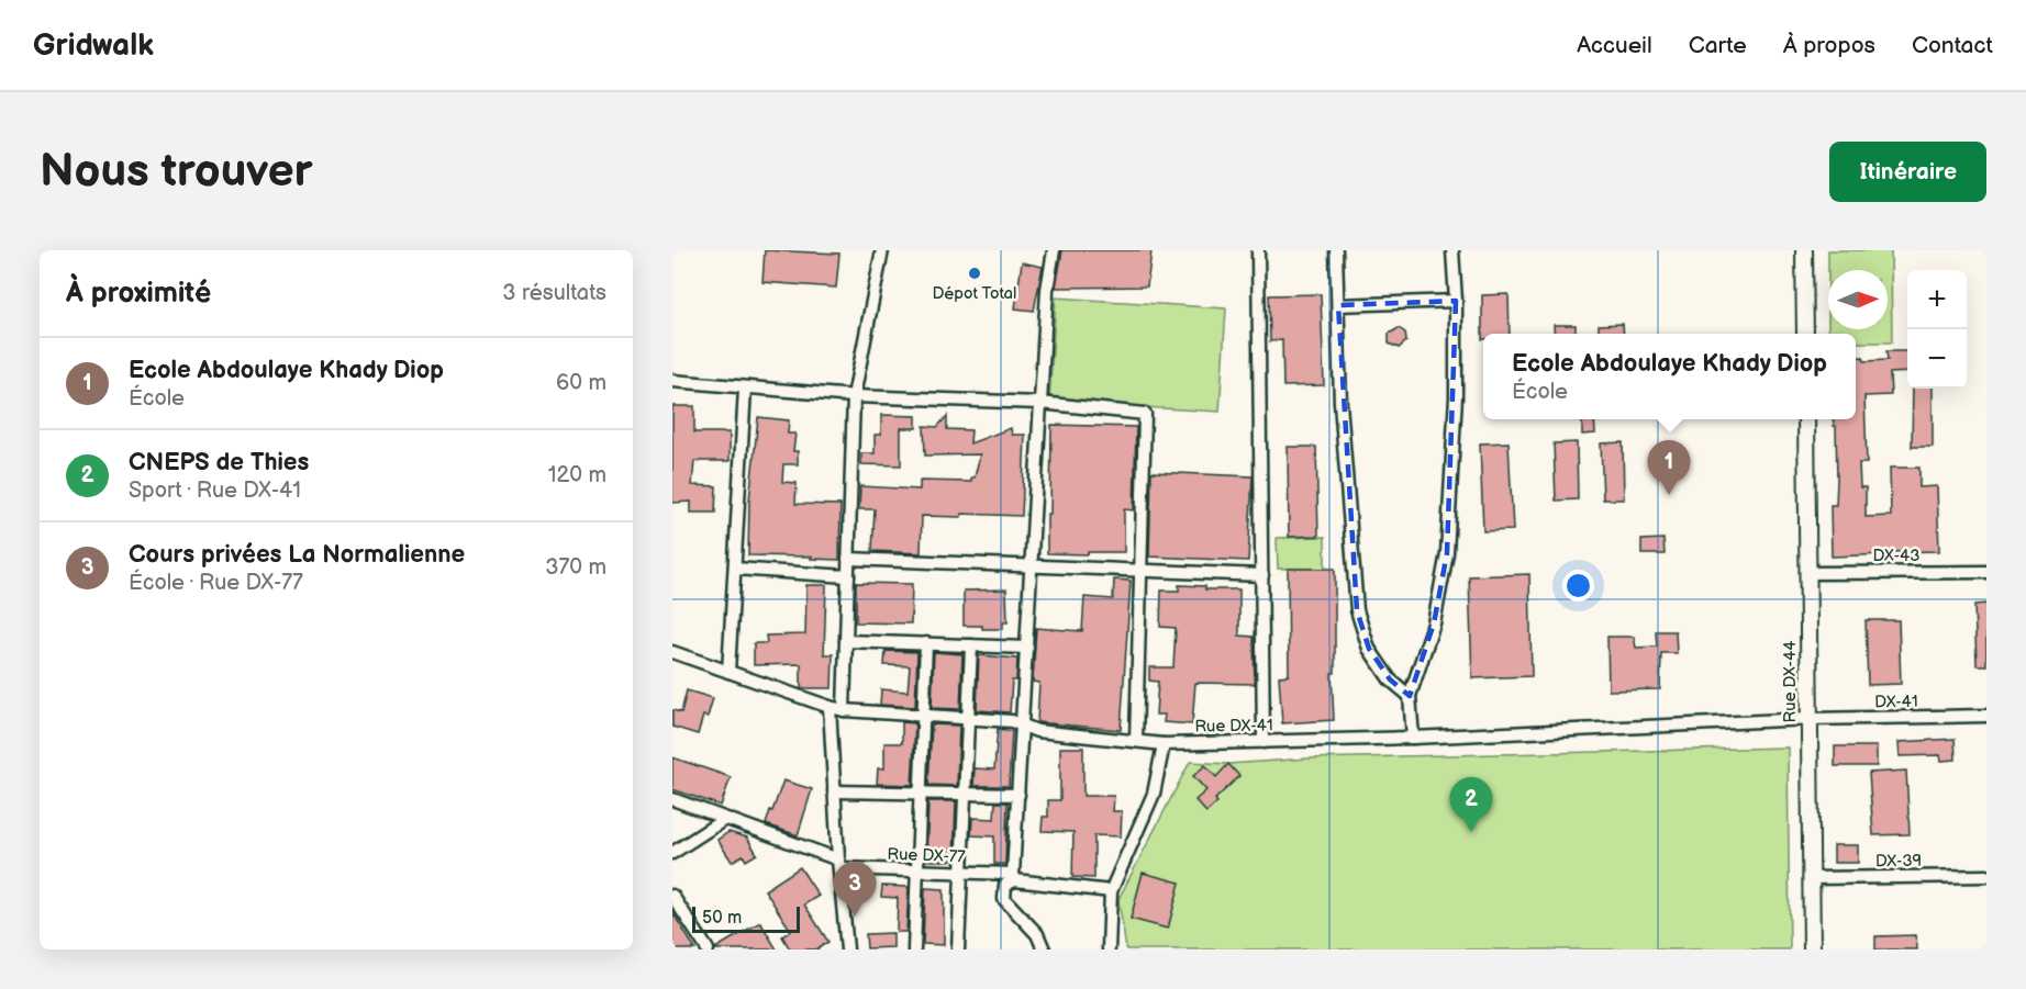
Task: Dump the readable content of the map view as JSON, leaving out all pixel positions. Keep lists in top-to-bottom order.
{
  "streets": {
    "street": [
      "DX-43",
      "Rue DX-44",
      "DX-41",
      "Rue DX-41",
      "Rue DX-77",
      "DX-39"
    ]
  },
  "crossings": [
    ["DX-43", "Rue DX-44"],
    ["Rue DX-44", "DX-41"],
    ["Rue DX-44", "Rue DX-41"],
    ["Rue DX-44", "DX-39"],
    ["DX-41", "Rue DX-41"]
  ],
  "places": ["Dépot Total"],
  "scale_bar": "50 m",
  "north": "right",
  "page": {
    "header": "Gridwalk",
    "nav": [
      "Accueil",
      "Carte",
      "À propos",
      "Contact"
    ],
    "buttons": "Itinéraire",
    "title": "Nous trouver",
    "heading": ["À proximité", "3 résultats"],
    "map_buttons": ["+", "−"],
    "popup": ["Ecole Abdoulaye Khady Diop", "École"],
    "list": [
      {
        "mark": "1",
        "name": "Ecole Abdoulaye Khady Diop",
        "note": "École",
        "value": "60 m"
      },
      {
        "mark": "2",
        "name": "CNEPS de Thies",
        "note": "Sport · Rue DX-41",
        "value": "120 m"
      },
      {
        "mark": "3",
        "name": "Cours privées La Normalienne",
        "note": "École · Rue DX-77",
        "value": "370 m"
      }
    ],
    "pins": ["1", "2", "3"],
    "scale": "50 m"
  }
}
